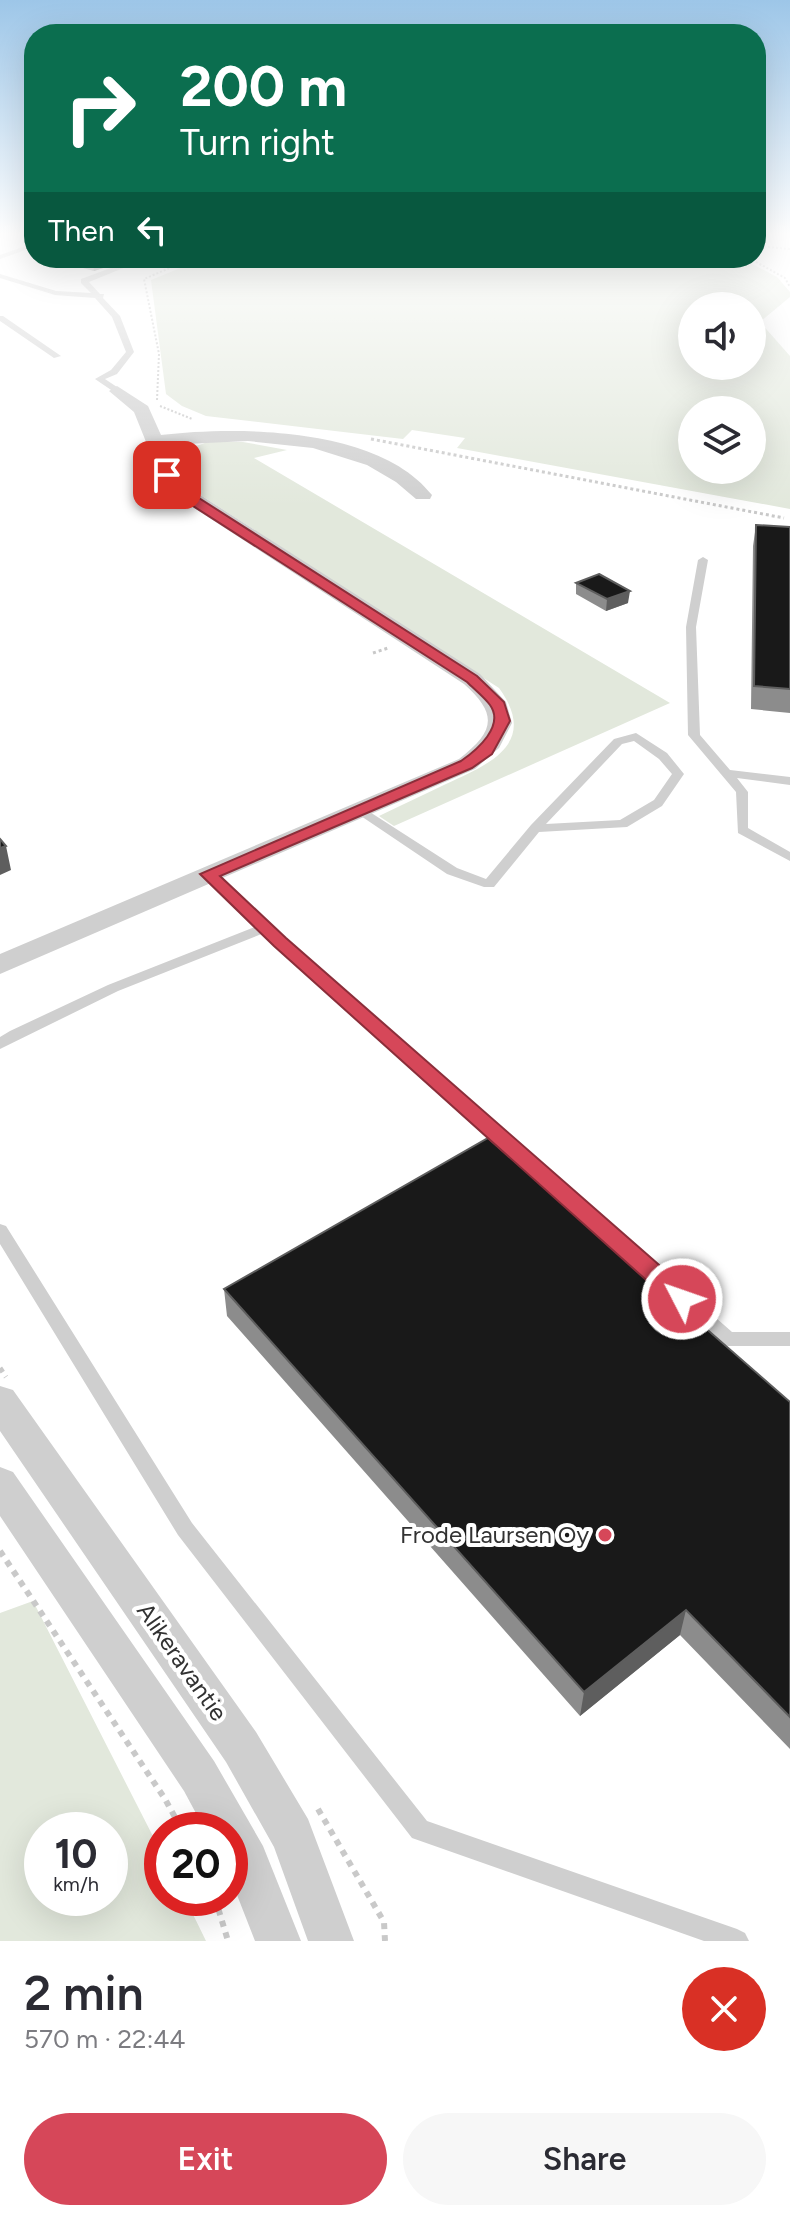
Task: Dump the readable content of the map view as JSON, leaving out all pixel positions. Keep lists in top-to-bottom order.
{
  "streets": {
    "street": ["Alikeravantie"]
  },
  "places": ["Frode Laursen Oy"],
  "page": {
    "turn": ["200 m", "Turn right"],
    "then": "Then",
    "speed": "10 km/h",
    "limit": "20",
    "heading": ["2 min", "570 m · 22:44"],
    "buttons": ["Exit", "Share"]
  }
}
